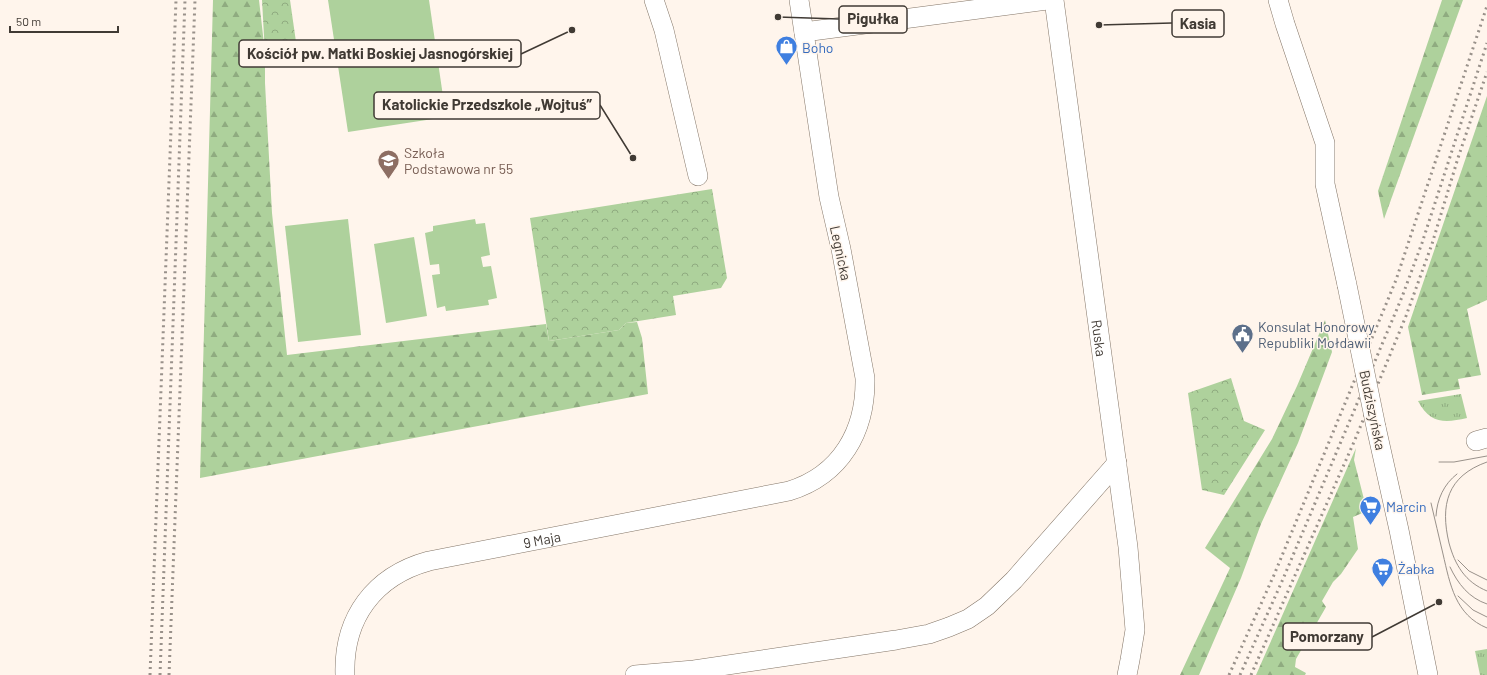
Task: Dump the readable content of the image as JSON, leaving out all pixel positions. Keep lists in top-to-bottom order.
{
  "streets": {
    "street": [
      "Legnicka",
      "Ruska",
      "Budziszyńska",
      "9 Maja"
    ]
  },
  "crossings": [
    ["Legnicka", "9 Maja"]
  ],
  "places": {
    "other": [
      "Pigułka",
      "Kasia",
      "Kościół pw. Matki Boskiej Jasnogórskiej",
      "Katolickie Przedszkole „Wojtuś”",
      "Pomorzany"
    ],
    "shop": ["Boho"],
    "school or university": ["Szkoła Podstawowa nr 55"],
    "public building": ["Konsulat Honorowy Republiki Mołdawii"],
    "supermarket": ["Marcin", "Żabka"]
  },
  "scale_bar": "50 m"
}
